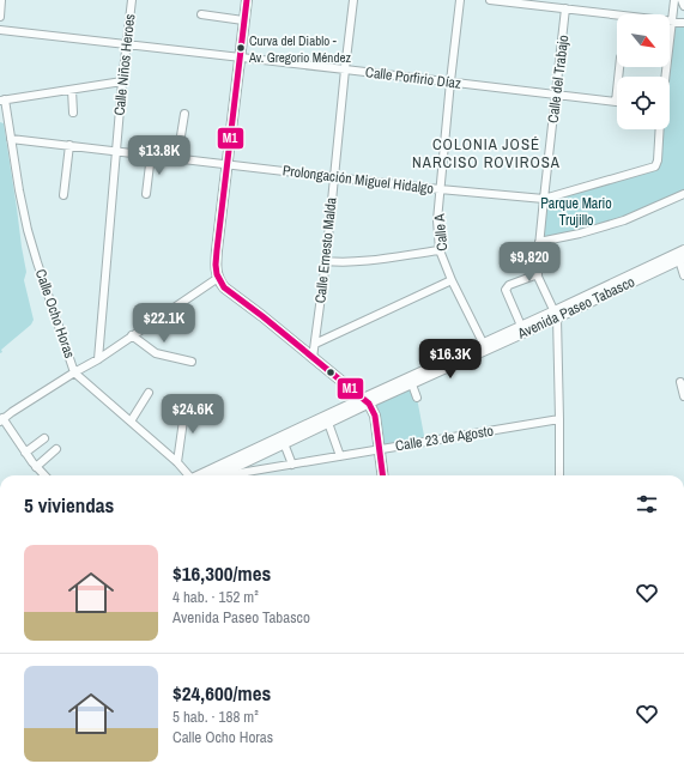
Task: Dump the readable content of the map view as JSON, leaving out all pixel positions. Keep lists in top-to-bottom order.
{
  "streets": {
    "main road": ["Avenida Paseo Tabasco"],
    "street": [
      "Calle Niños Heroes",
      "Calle Porfirio Díaz",
      "Calle del Trabajo",
      "Prolongación Miguel Hidalgo",
      "Calle A",
      "Calle Ernesto Malda",
      "Calle Ocho Horas",
      "Calle 23 de Agosto"
    ]
  },
  "crossings": [
    ["Calle Niños Heroes", "Calle Porfirio Díaz"],
    ["Calle Niños Heroes", "Prolongación Miguel Hidalgo"],
    ["Calle Porfirio Díaz", "Calle del Trabajo"],
    ["Calle Porfirio Díaz", "Calle A"],
    ["Calle Porfirio Díaz", "Calle Ernesto Malda"],
    ["Calle del Trabajo", "Prolongación Miguel Hidalgo"],
    ["Calle del Trabajo", "Avenida Paseo Tabasco"],
    ["Prolongación Miguel Hidalgo", "Calle A"],
    ["Prolongación Miguel Hidalgo", "Calle Ernesto Malda"],
    ["Prolongación Miguel Hidalgo", "Calle Ocho Horas"],
    ["Calle A", "Avenida Paseo Tabasco"]
  ],
  "districts": ["COLONIA JOSÉ NARCISO ROVIROSA"],
  "parks": ["Parque Mario Trujillo"],
  "places": ["Curva del Diablo - Av. Gregorio Méndez"],
  "lines": ["transit line M1"],
  "north": "bottom right",
  "page": {
    "price": [
      "$13.8K",
      "$9,820",
      "$22.1K",
      "$16.3K",
      "$24.6K"
    ],
    "heading": "5 viviendas",
    "list": [
      {
        "name": "$16,300/mes",
        "note": "4 hab. · 152 m² · Avenida Paseo Tabasco"
      },
      {
        "name": "$24,600/mes",
        "note": "5 hab. · 188 m² · Calle Ocho Horas"
      }
    ]
  }
}
